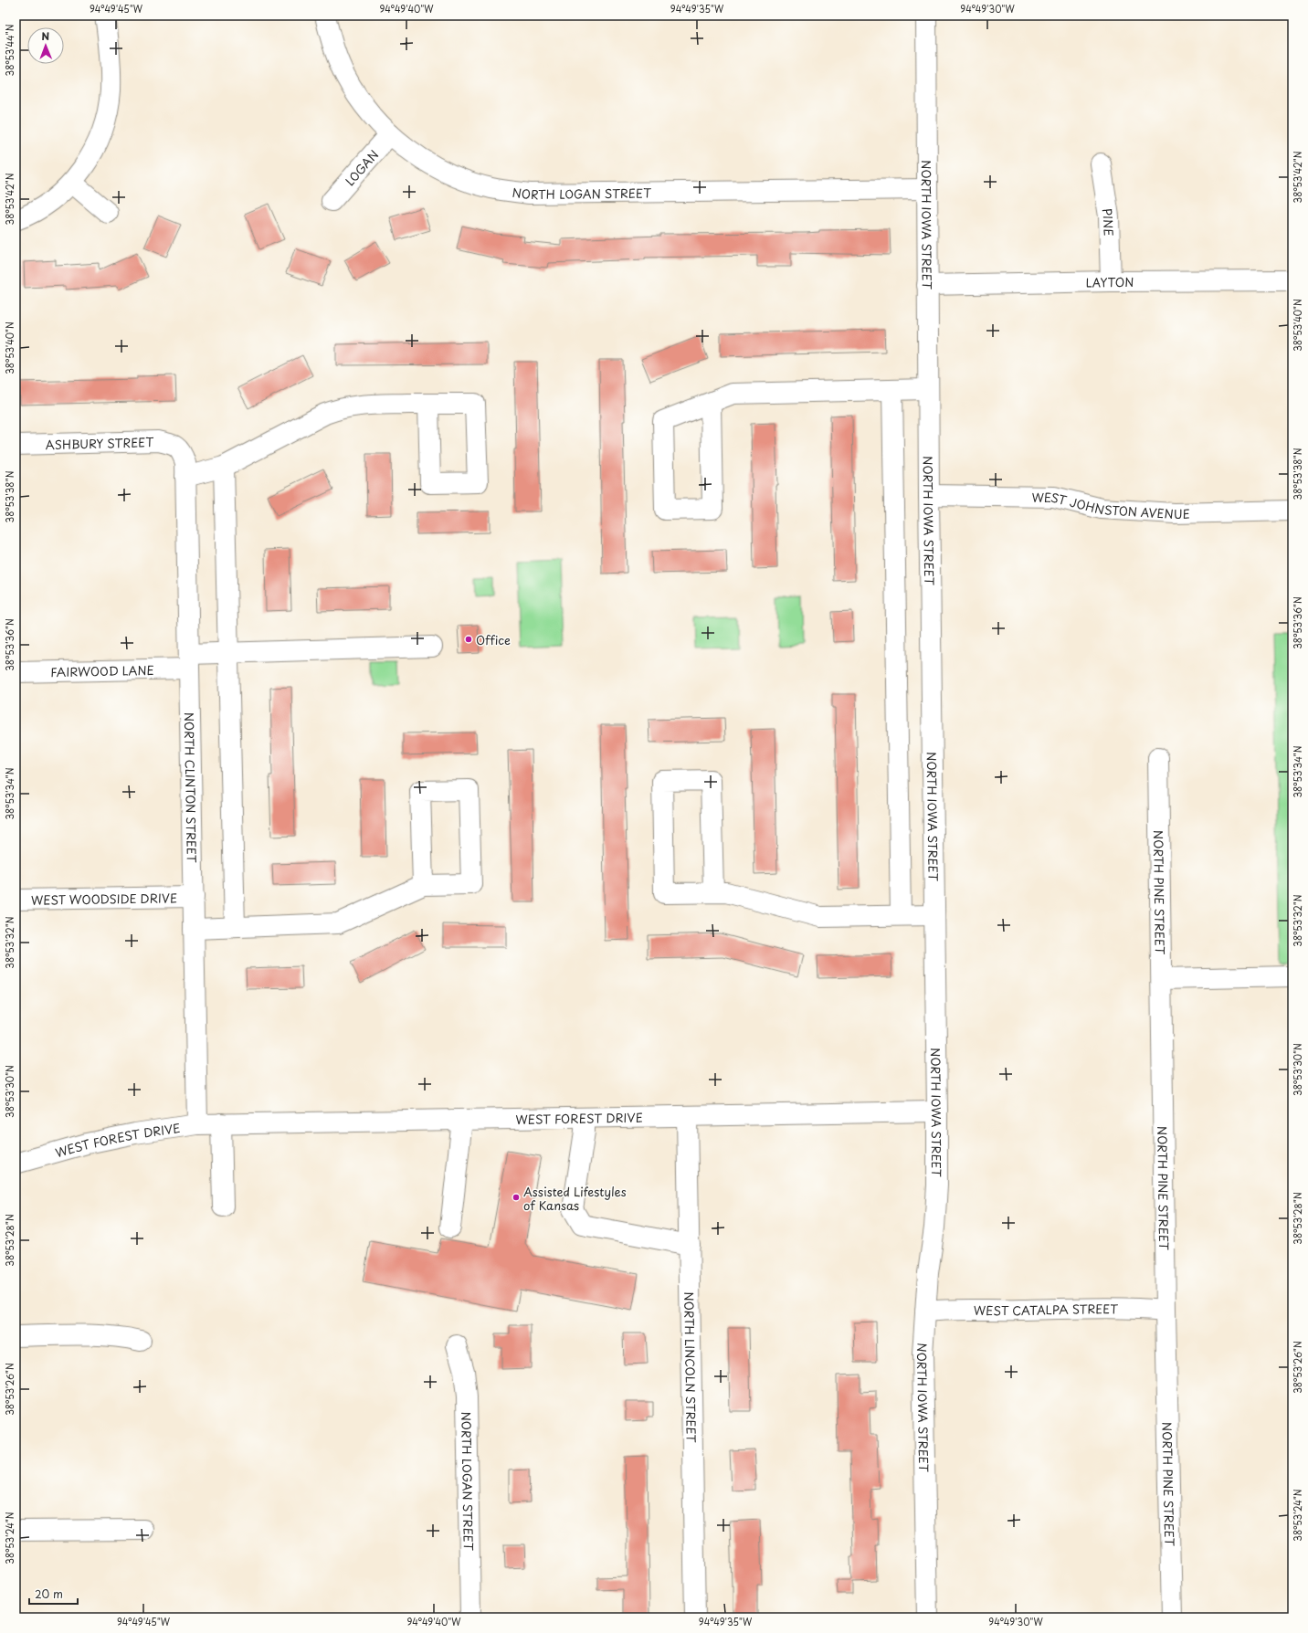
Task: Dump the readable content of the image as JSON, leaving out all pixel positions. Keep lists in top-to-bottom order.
{
  "streets": {
    "street": [
      "LOGAN",
      "NORTH LOGAN STREET",
      "PINE",
      "NORTH IOWA STREET",
      "LAYTON",
      "ASHBURY STREET",
      "WEST JOHNSTON AVENUE",
      "FAIRWOOD LANE",
      "NORTH CLINTON STREET",
      "NORTH PINE STREET",
      "WEST WOODSIDE DRIVE",
      "WEST FOREST DRIVE",
      "WEST CATALPA STREET",
      "NORTH LINCOLN STREET"
    ]
  },
  "crossings": [
    ["LOGAN", "NORTH LOGAN STREET"],
    ["NORTH LOGAN STREET", "NORTH IOWA STREET"],
    ["PINE", "LAYTON"],
    ["NORTH IOWA STREET", "LAYTON"],
    ["NORTH IOWA STREET", "WEST JOHNSTON AVENUE"],
    ["NORTH IOWA STREET", "WEST FOREST DRIVE"],
    ["NORTH IOWA STREET", "WEST CATALPA STREET"],
    ["ASHBURY STREET", "NORTH CLINTON STREET"],
    ["FAIRWOOD LANE", "NORTH CLINTON STREET"],
    ["NORTH CLINTON STREET", "WEST WOODSIDE DRIVE"],
    ["NORTH CLINTON STREET", "WEST FOREST DRIVE"],
    ["NORTH PINE STREET", "WEST CATALPA STREET"],
    ["WEST FOREST DRIVE", "NORTH LINCOLN STREET"]
  ],
  "places": ["Office", "Assisted Lifestyles of Kansas"],
  "scale_bar": "20 m",
  "north": "top",
  "coordinates": [
    "94°49'45\"W",
    "94°49'40\"W",
    "94°49'35\"W",
    "94°49'30\"W",
    "38°53'44\"N",
    "38°53'42\"N",
    "38°53'40\"N",
    "38°53'38\"N",
    "38°53'36\"N",
    "38°53'34\"N",
    "38°53'32\"N",
    "38°53'30\"N",
    "38°53'28\"N",
    "38°53'26\"N",
    "38°53'24\"N"
  ]
}
